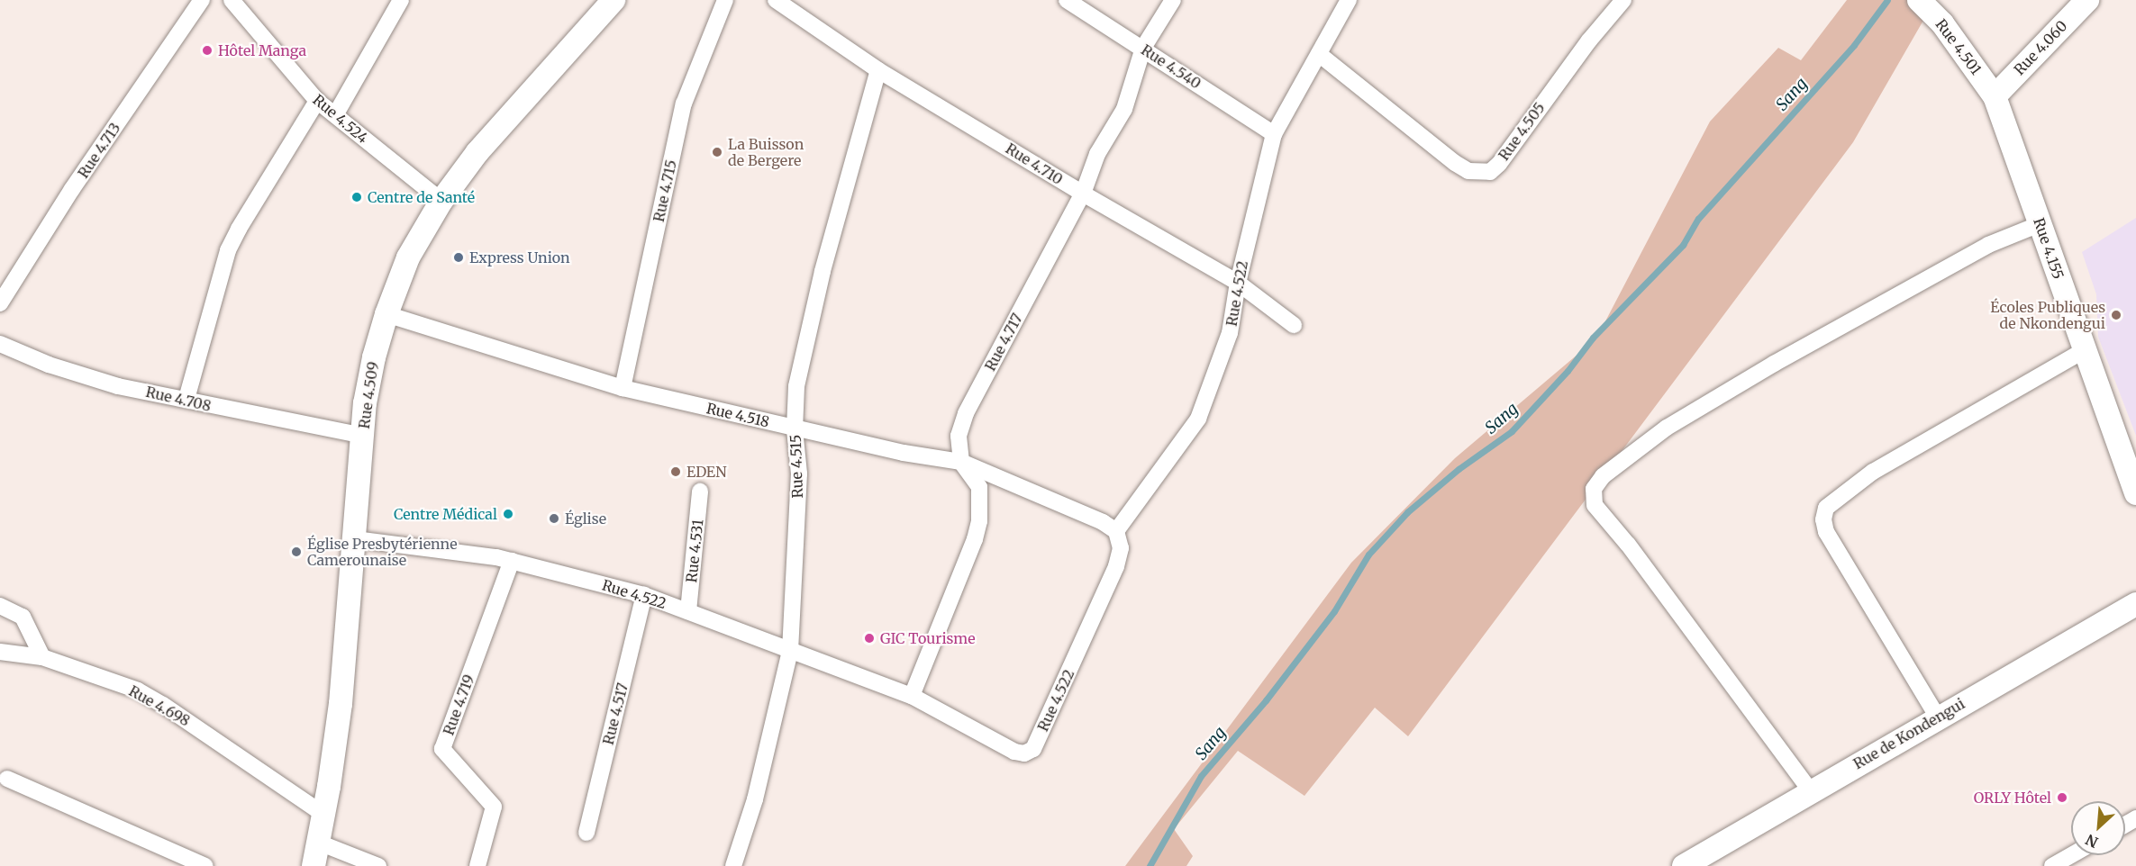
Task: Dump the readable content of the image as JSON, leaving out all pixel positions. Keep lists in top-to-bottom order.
{
  "streets": {
    "street": [
      "Rue 4.501",
      "Rue 4.060",
      "Rue 4.540",
      "Rue 4.524",
      "Rue 4.505",
      "Rue 4.713",
      "Rue 4.710",
      "Rue 4.715",
      "Rue 4.155",
      "Rue 4.522",
      "Rue 4.717",
      "Rue 4.509",
      "Rue 4.708",
      "Rue 4.518",
      "Rue 4.515",
      "Rue 4.531",
      "Rue 4.719",
      "Rue 4.698",
      "Rue 4.517",
      "Rue de Kondengui"
    ]
  },
  "crossings": [
    ["Rue 4.501", "Rue 4.060"],
    ["Rue 4.501", "Rue 4.155"],
    ["Rue 4.060", "Rue 4.155"],
    ["Rue 4.540", "Rue 4.522"],
    ["Rue 4.540", "Rue 4.717"],
    ["Rue 4.524", "Rue 4.509"],
    ["Rue 4.505", "Rue 4.522"],
    ["Rue 4.710", "Rue 4.522"],
    ["Rue 4.710", "Rue 4.717"],
    ["Rue 4.710", "Rue 4.515"],
    ["Rue 4.715", "Rue 4.518"],
    ["Rue 4.522", "Rue 4.717"],
    ["Rue 4.522", "Rue 4.509"],
    ["Rue 4.522", "Rue 4.518"],
    ["Rue 4.522", "Rue 4.515"],
    ["Rue 4.522", "Rue 4.531"],
    ["Rue 4.522", "Rue 4.719"],
    ["Rue 4.522", "Rue 4.517"],
    ["Rue 4.717", "Rue 4.518"],
    ["Rue 4.509", "Rue 4.708"],
    ["Rue 4.509", "Rue 4.518"],
    ["Rue 4.509", "Rue 4.698"],
    ["Rue 4.518", "Rue 4.515"]
  ],
  "water": ["Sang"],
  "places": [
    "Hôtel Manga",
    "La Buisson de Bergere",
    "Centre de Santé",
    "Express Union",
    "Écoles Publiques de Nkondengui",
    "EDEN",
    "Centre Médical",
    "Église",
    "Église Presbytérienne Camerounaise",
    "GIC Tourisme",
    "ORLY Hôtel"
  ],
  "north": "bottom left"
}
